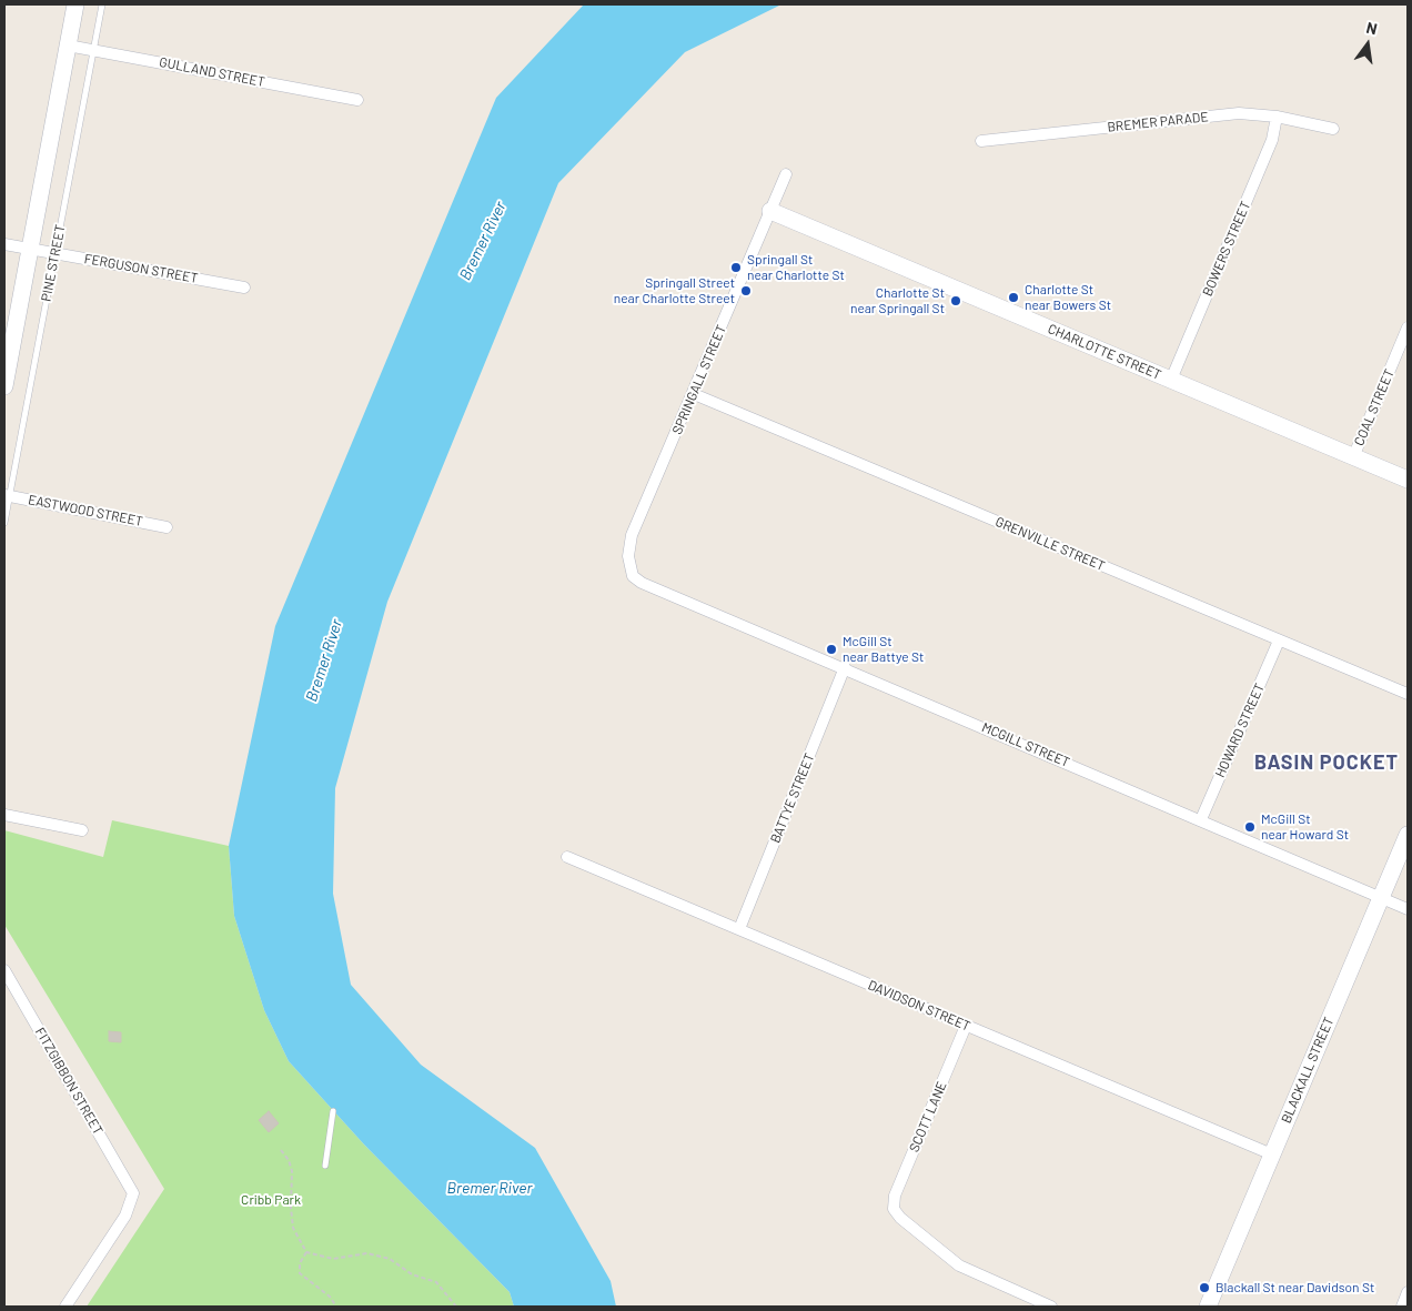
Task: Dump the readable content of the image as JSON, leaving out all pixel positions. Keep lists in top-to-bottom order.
{
  "streets": {
    "street": [
      "GULLAND STREET",
      "BREMER PARADE",
      "BOWERS STREET",
      "PINE STREET",
      "FERGUSON STREET",
      "CHARLOTTE STREET",
      "SPRINGALL STREET",
      "COAL STREET",
      "EASTWOOD STREET",
      "GRENVILLE STREET",
      "HOWARD STREET",
      "MCGILL STREET",
      "BATTYE STREET",
      "DAVIDSON STREET",
      "BLACKALL STREET",
      "FITZGIBBON STREET",
      "SCOTT LANE"
    ]
  },
  "crossings": [
    ["GULLAND STREET", "PINE STREET"],
    ["BREMER PARADE", "BOWERS STREET"],
    ["BOWERS STREET", "CHARLOTTE STREET"],
    ["PINE STREET", "FERGUSON STREET"],
    ["PINE STREET", "EASTWOOD STREET"],
    ["CHARLOTTE STREET", "SPRINGALL STREET"],
    ["CHARLOTTE STREET", "COAL STREET"],
    ["SPRINGALL STREET", "GRENVILLE STREET"],
    ["SPRINGALL STREET", "MCGILL STREET"],
    ["GRENVILLE STREET", "HOWARD STREET"],
    ["HOWARD STREET", "MCGILL STREET"],
    ["MCGILL STREET", "BATTYE STREET"],
    ["MCGILL STREET", "BLACKALL STREET"],
    ["BATTYE STREET", "DAVIDSON STREET"],
    ["DAVIDSON STREET", "BLACKALL STREET"],
    ["DAVIDSON STREET", "SCOTT LANE"]
  ],
  "districts": ["BASIN POCKET"],
  "water": ["Bremer River"],
  "parks": ["Cribb Park"],
  "places": [
    "Springall St near Charlotte St",
    "Springall Street near Charlotte Street",
    "Charlotte St near Bowers St",
    "Charlotte St near Springall St",
    "McGill St near Battye St",
    "McGill St near Howard St",
    "Blackall St near Davidson St"
  ],
  "north": "top"
}
